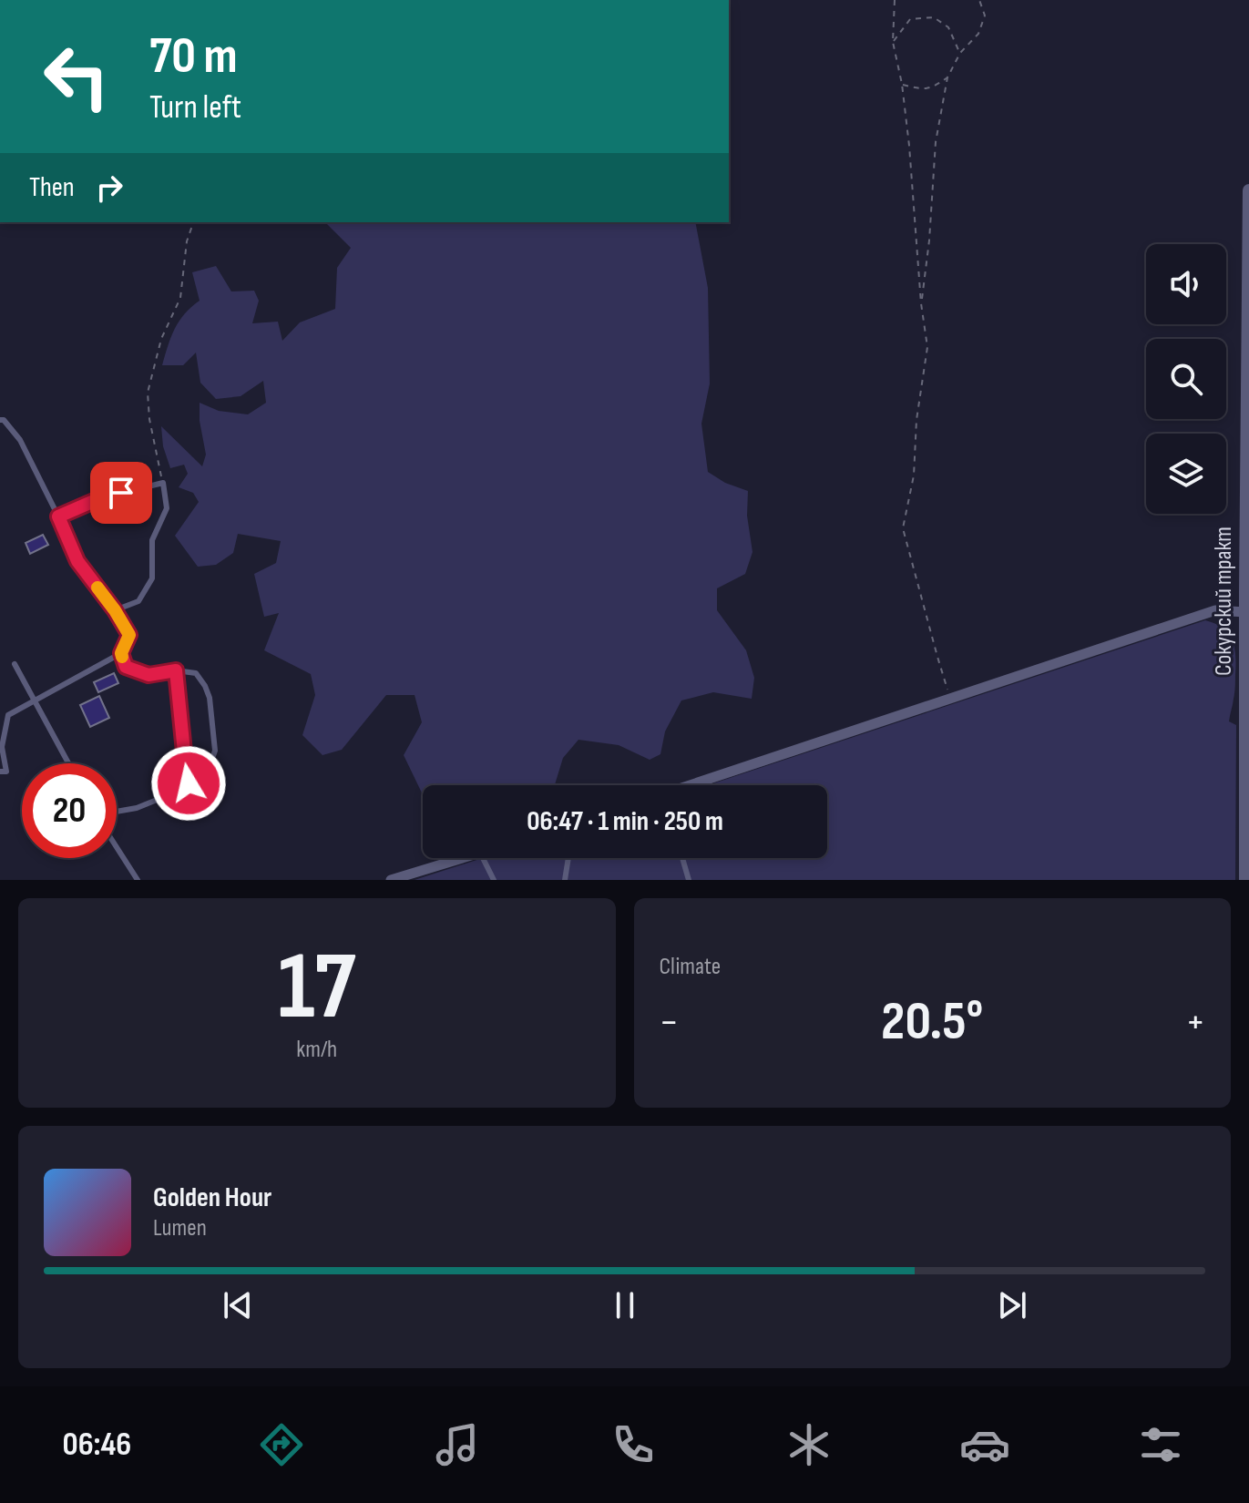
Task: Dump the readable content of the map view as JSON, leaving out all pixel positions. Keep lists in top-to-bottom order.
{
  "streets": {
    "street": ["Сокурский тракт"]
  },
  "page": {
    "turn": ["70 m", "Turn left"],
    "then": "Then",
    "limit": "20",
    "trip": "06:47 · 1 min · 250 m",
    "tile": [
      ["17", "km/h"],
      "Climate"
    ],
    "heat": ["−", "20.5°", "+"],
    "song": ["Golden Hour", "Lumen"],
    "tabs": "06:46"
  }
}
